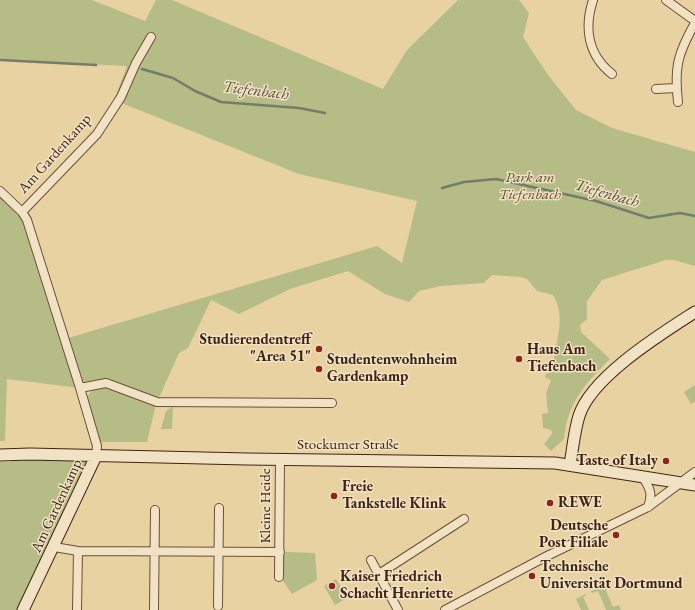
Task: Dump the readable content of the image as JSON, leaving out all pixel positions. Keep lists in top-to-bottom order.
{
  "streets": {
    "main road": ["Am Gardenkamp", "Stockumer Straße"],
    "street": ["Kleine Heide"]
  },
  "crossings": [
    ["Am Gardenkamp", "Stockumer Straße"],
    ["Am Gardenkamp", "Kleine Heide"],
    ["Stockumer Straße", "Kleine Heide"]
  ],
  "water": ["Tiefenbach"],
  "parks": ["Park am Tiefenbach"],
  "places": [
    "Studierendentreff \"Area 51\"",
    "Haus Am Tiefenbach",
    "Studentenwohnheim Gardenkamp",
    "Taste of Italy",
    "Freie Tankstelle Klink",
    "REWE",
    "Deutsche Post Filiale",
    "Technische Universität Dortmund",
    "Kaiser Friedrich Schacht Henriette"
  ]
}
